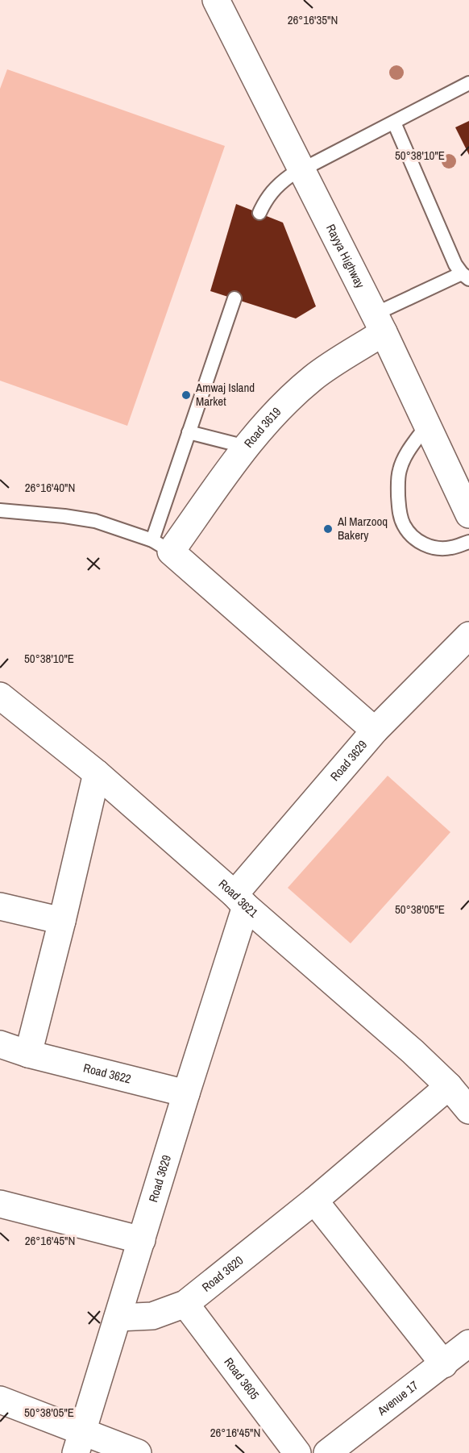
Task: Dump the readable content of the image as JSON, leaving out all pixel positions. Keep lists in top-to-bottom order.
{
  "streets": {
    "street": [
      "Rayya Highway",
      "Road 3619",
      "Road 3629",
      "Road 3621",
      "Road 3622",
      "Road 3620",
      "Road 3605",
      "Avenue 17"
    ]
  },
  "crossings": [
    ["Rayya Highway", "Road 3619"],
    ["Road 3629", "Road 3621"],
    ["Road 3629", "Road 3622"],
    ["Road 3629", "Road 3620"],
    ["Road 3621", "Road 3620"],
    ["Road 3620", "Road 3605"]
  ],
  "places": ["Amwaj Island Market", "Al Marzooq Bakery"],
  "coordinates": [
    "26°16'35\"N",
    "50°38'10\"E",
    "26°16'40\"N",
    "50°38'05\"E",
    "26°16'45\"N"
  ]
}
